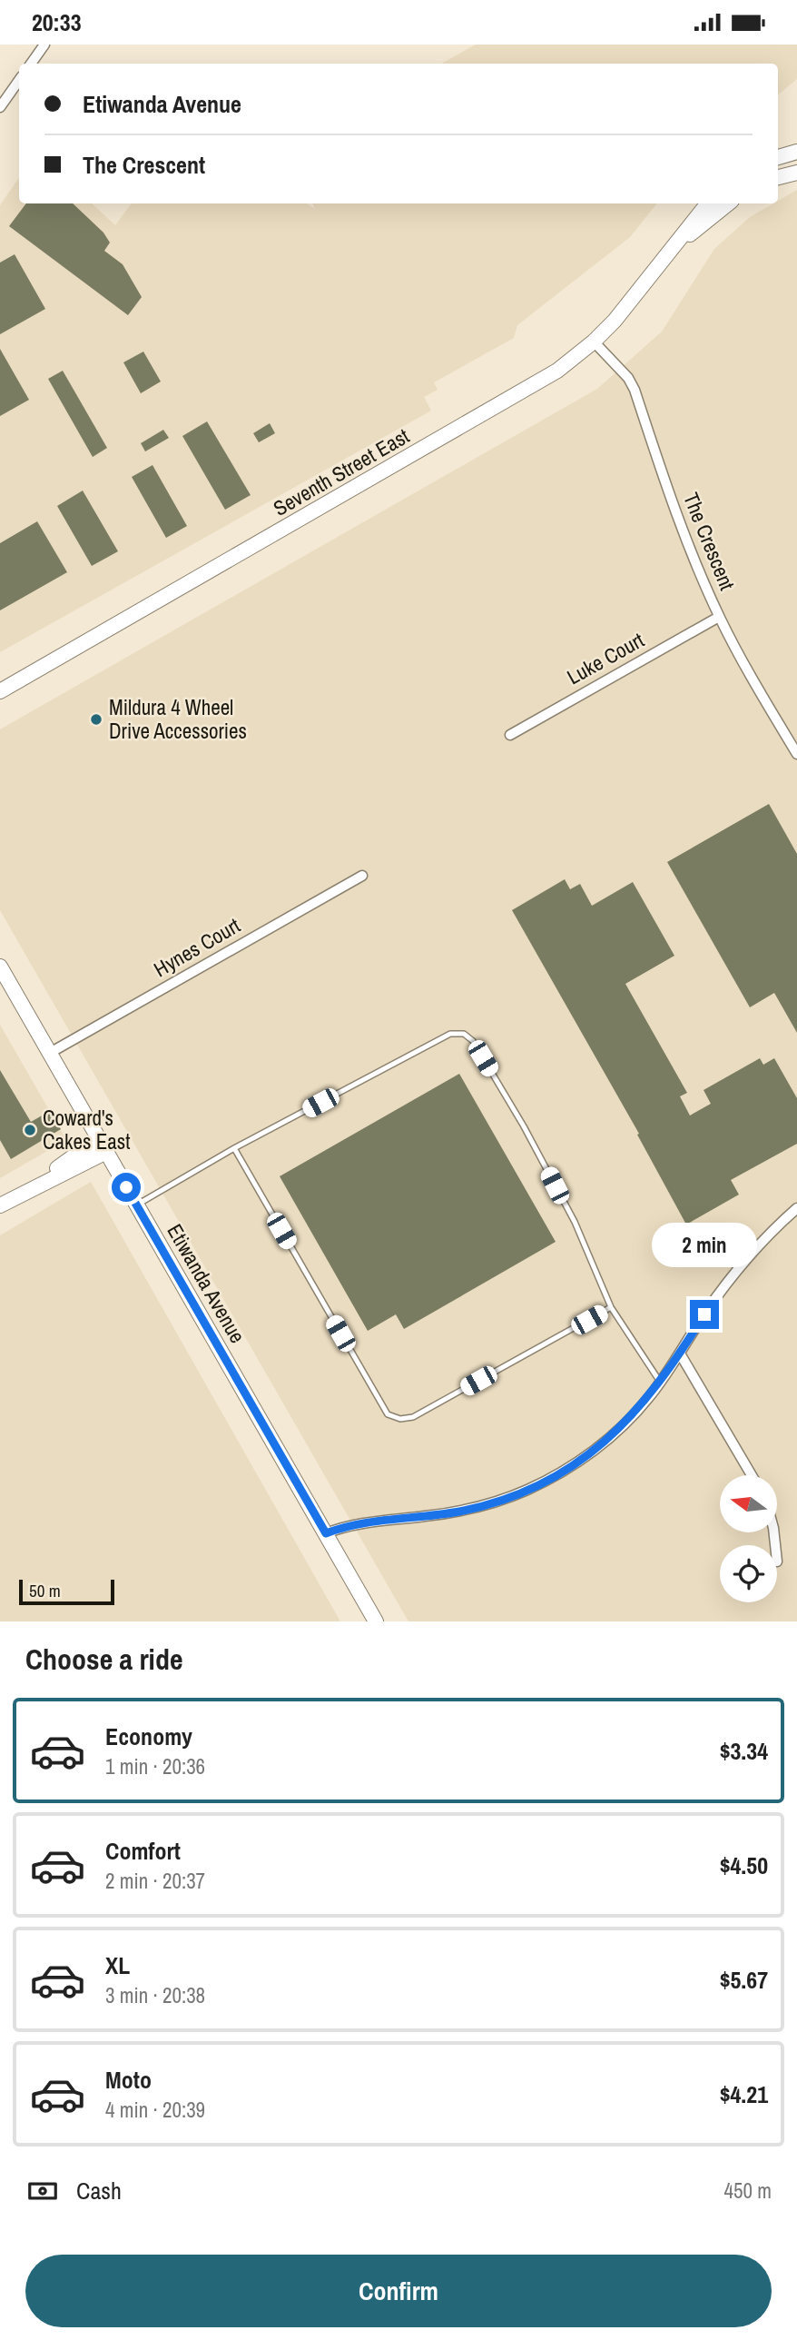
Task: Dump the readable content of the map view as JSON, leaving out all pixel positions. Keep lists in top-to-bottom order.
{
  "streets": {
    "main road": ["Seventh Street East", "Etiwanda Avenue"],
    "street": ["The Crescent", "Luke Court", "Hynes Court"]
  },
  "crossings": [
    ["Seventh Street East", "The Crescent"],
    ["The Crescent", "Luke Court"],
    ["Hynes Court", "Etiwanda Avenue"]
  ],
  "places": ["Mildura 4 Wheel Drive Accessories", "Coward's Cakes East"],
  "scale_bar": "50 m",
  "north": "left",
  "page": {
    "status": "20:33",
    "banner": ["Etiwanda Avenue", "The Crescent"],
    "bubble": "2 min",
    "scale": "50 m",
    "heading": "Choose a ride",
    "list": [
      {
        "name": "Economy",
        "note": "1 min · 20:36",
        "value": "$3.34"
      },
      {
        "name": "Comfort",
        "note": "2 min · 20:37",
        "value": "$4.50"
      },
      {
        "name": "XL",
        "note": "3 min · 20:38",
        "value": "$5.67"
      },
      {
        "name": "Moto",
        "note": "4 min · 20:39",
        "value": "$4.21"
      }
    ],
    "pay": ["Cash", "450 m"],
    "buttons": "Confirm"
  }
}
